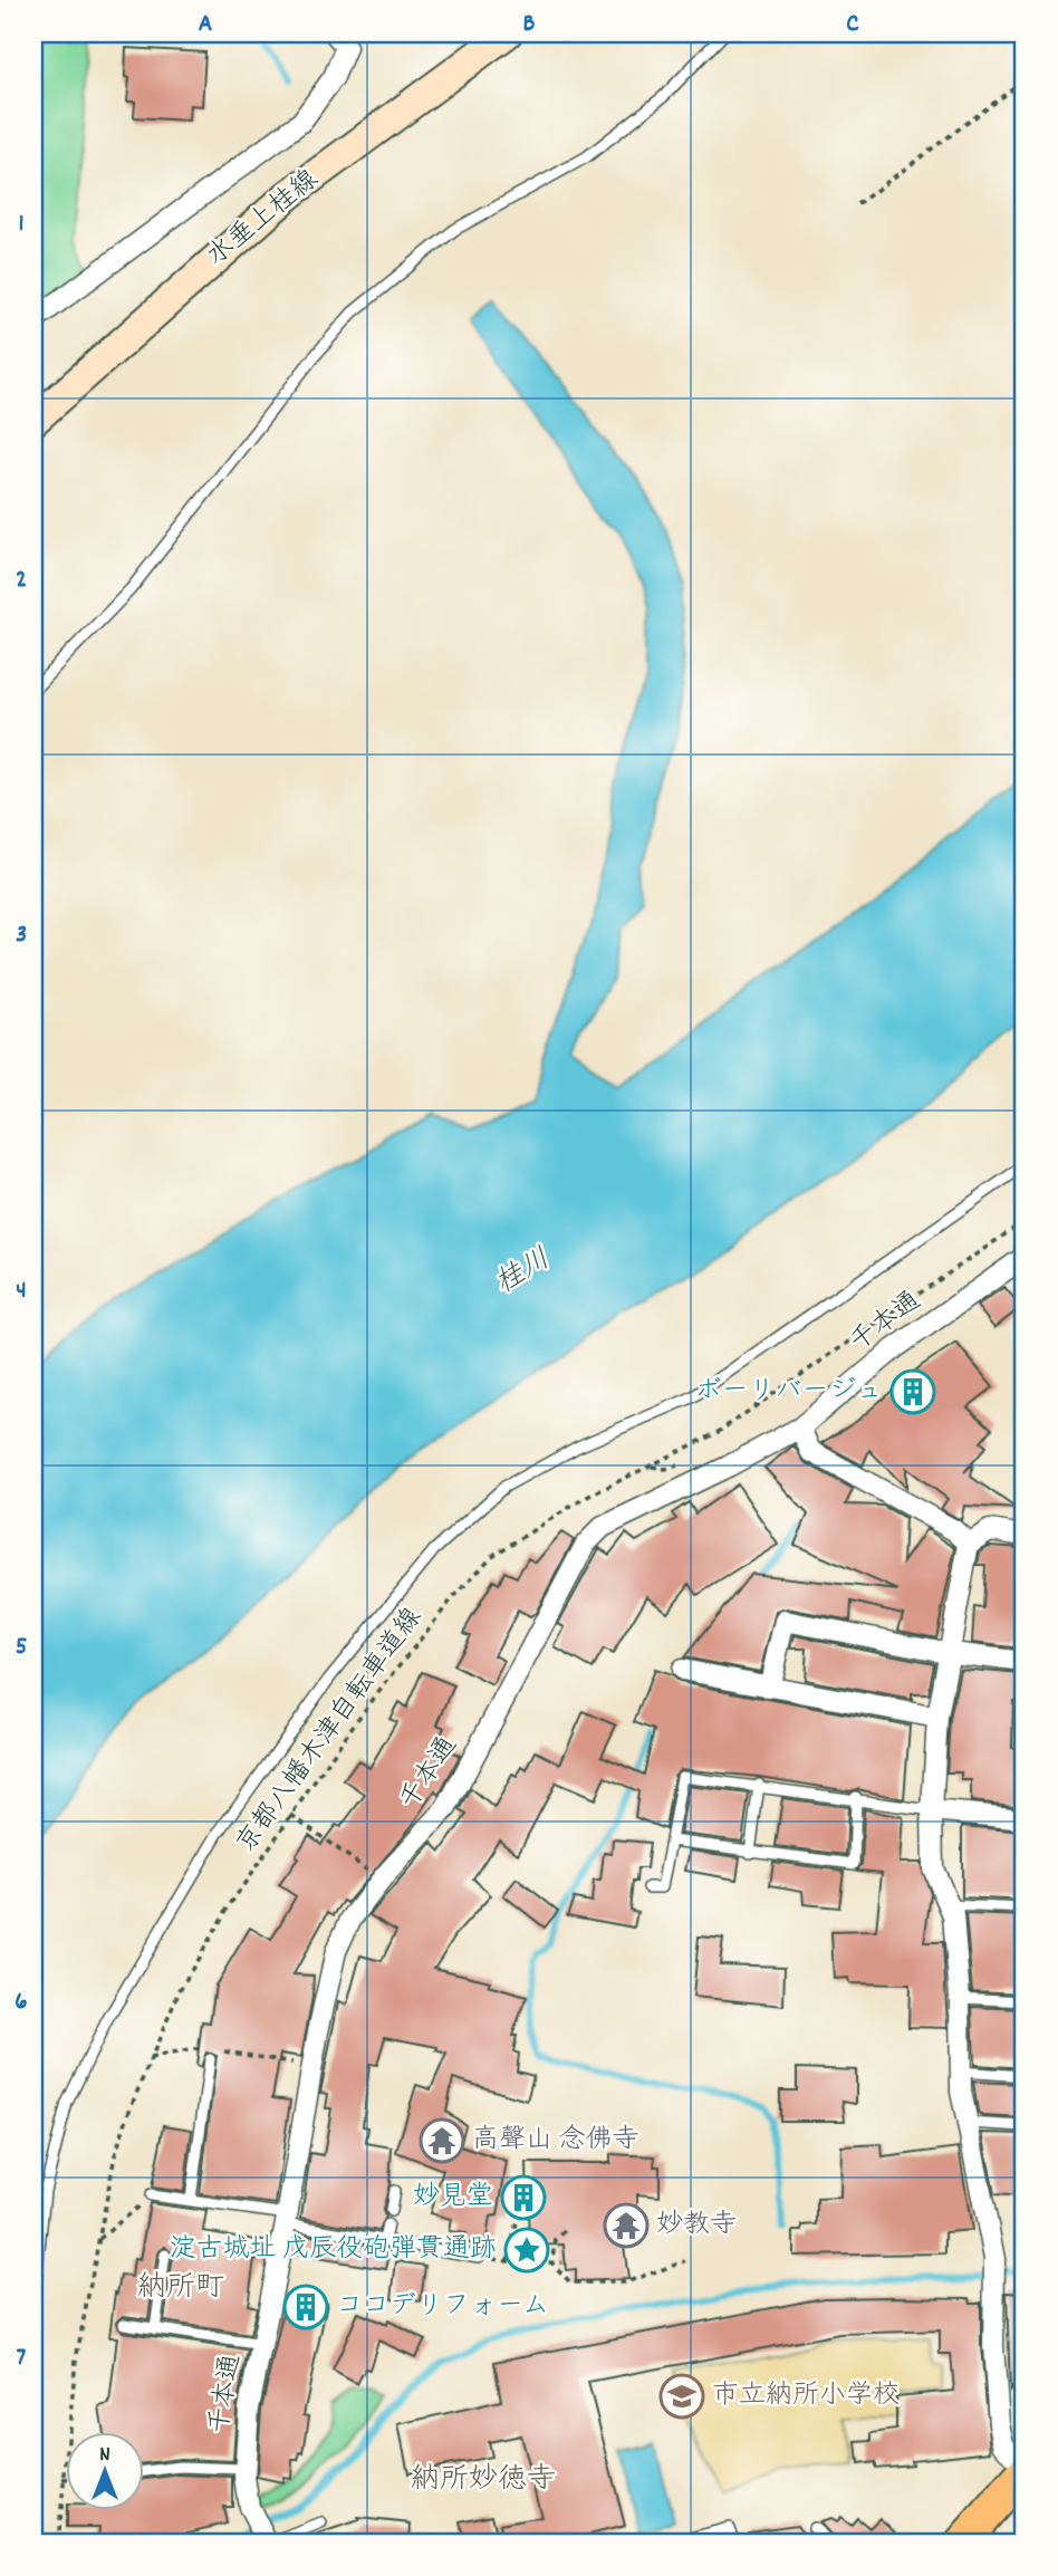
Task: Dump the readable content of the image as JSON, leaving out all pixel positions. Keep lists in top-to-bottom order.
{
  "streets": {
    "main road": ["水垂上桂線"],
    "street": ["千本通"],
    "path": ["京都八幡木津自転車道線"]
  },
  "districts": ["納所町", "納所妙徳寺"],
  "water": ["桂川"],
  "places": {
    "building": ["ボーリバージュ", "妙見堂", "ココデリフォーム"],
    "temple": ["高聲山 念佛寺", "妙教寺"],
    "place": ["淀古城址 戊辰役砲弾貫通跡"],
    "school or university": ["市立納所小学校"]
  },
  "north": "top",
  "grid": {
    "columns": ["A", "B", "C"],
    "rows": [
      "1",
      "2",
      "3",
      "4",
      "5",
      "6",
      "7"
    ]
  }
}
